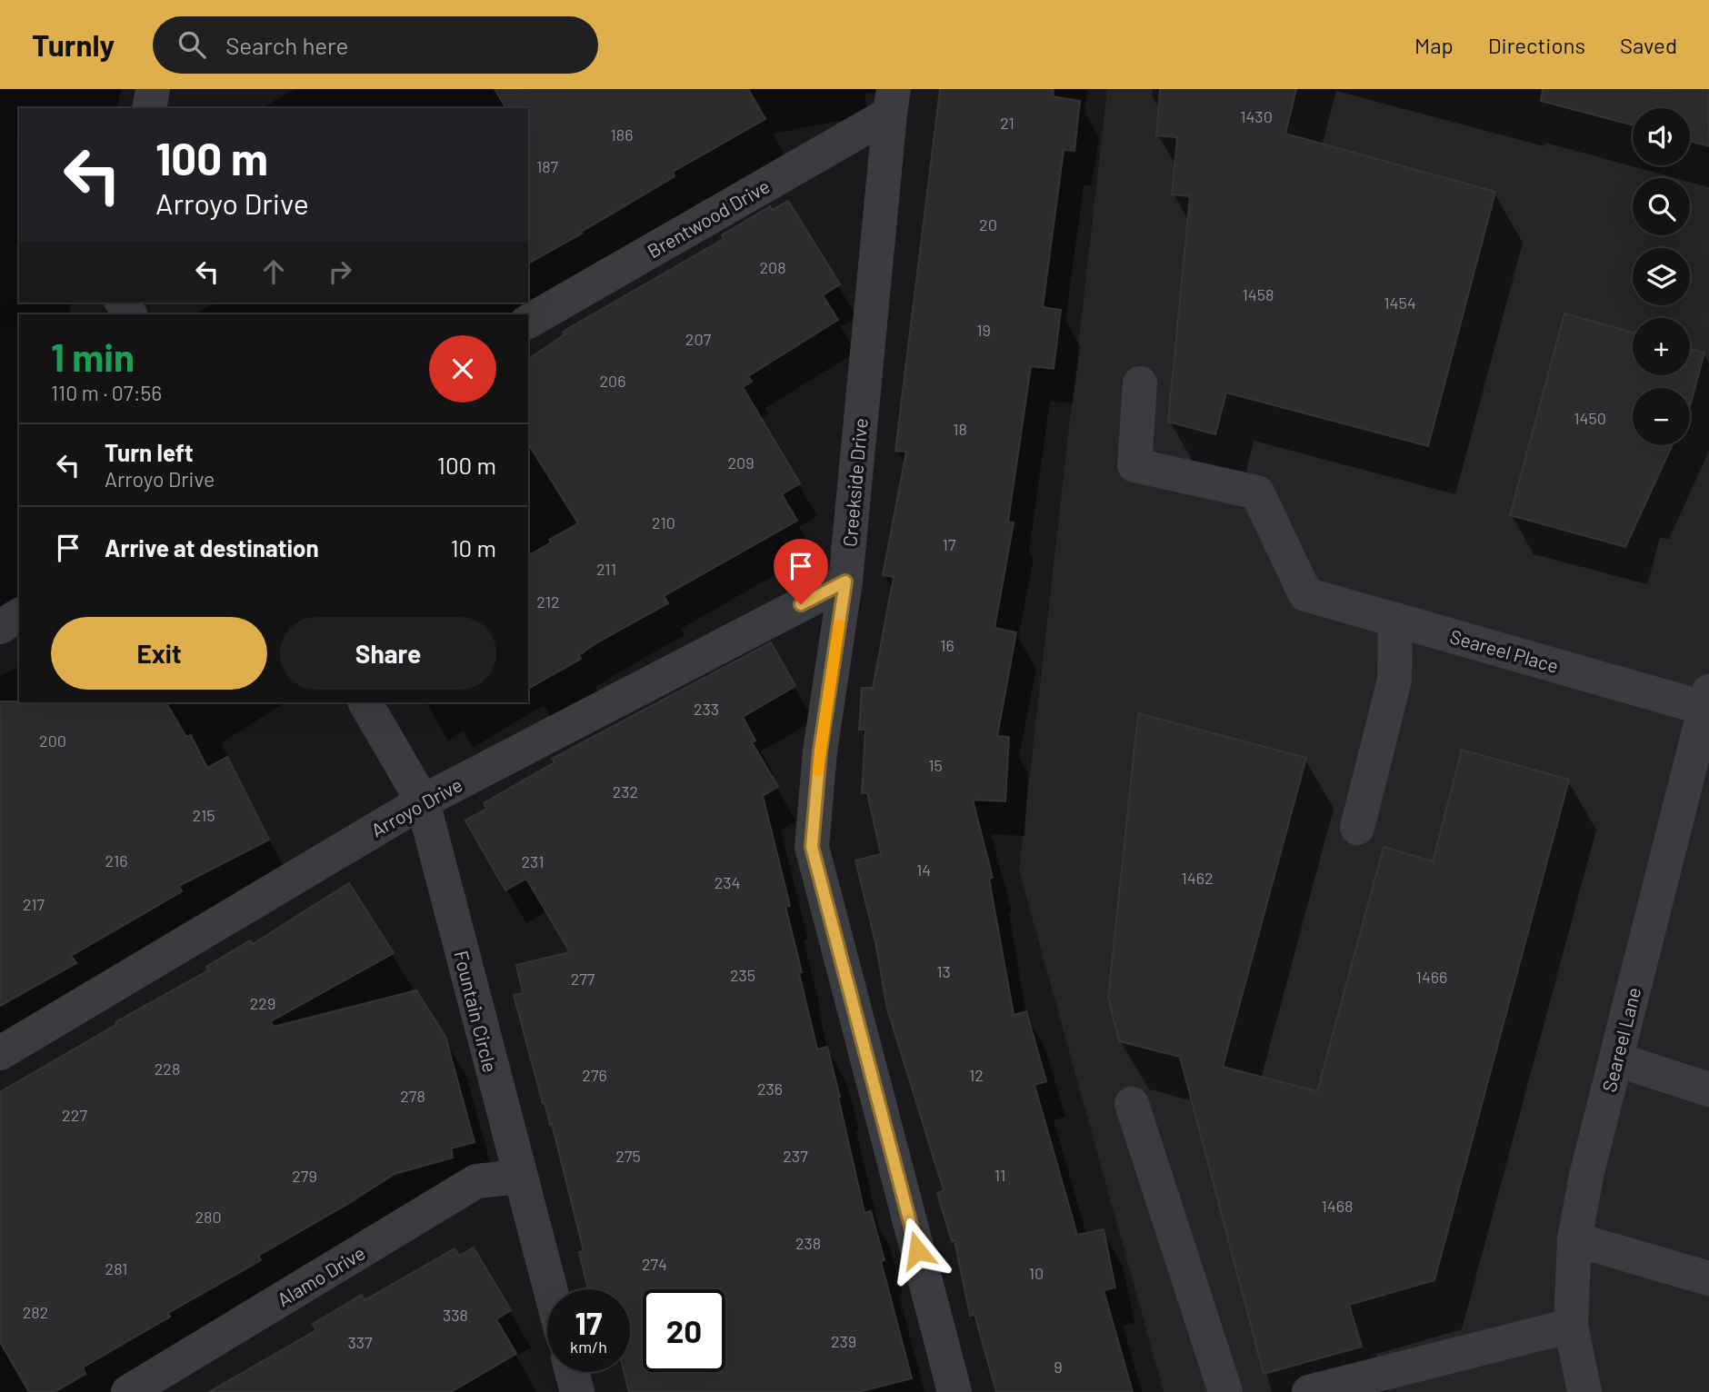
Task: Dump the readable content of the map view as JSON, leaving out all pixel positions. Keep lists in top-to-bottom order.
{
  "streets": {
    "street": [
      "Brentwood Drive",
      "Creekside Drive",
      "Seareel Place",
      "Arroyo Drive",
      "Fountain Circle",
      "Seareel Lane",
      "Alamo Drive"
    ]
  },
  "crossings": [
    ["Brentwood Drive", "Creekside Drive"],
    ["Creekside Drive", "Arroyo Drive"],
    ["Seareel Place", "Seareel Lane"],
    ["Arroyo Drive", "Fountain Circle"],
    ["Fountain Circle", "Alamo Drive"]
  ],
  "house_numbers": [
    "1430",
    "21",
    "186",
    "187",
    "20",
    "208",
    "1458",
    "1454",
    "19",
    "207",
    "206",
    "1450",
    "18",
    "209",
    "210",
    "17",
    "211",
    "212",
    "16",
    "233",
    "200",
    "15",
    "232",
    "215",
    "216",
    "231",
    "14",
    "1462",
    "234",
    "217",
    "13",
    "235",
    "1466",
    "277",
    "229",
    "228",
    "276",
    "12",
    "236",
    "278",
    "227",
    "275",
    "237",
    "11",
    "279",
    "1468",
    "280",
    "238",
    "274",
    "281",
    "10",
    "282",
    "338",
    "239",
    "337",
    "9"
  ],
  "page": {
    "header": "Turnly",
    "search": "Search here",
    "nav": ["Map", "Directions", "Saved"],
    "map_buttons": ["+", "−"],
    "turn": ["100 m", "Arroyo Drive"],
    "heading": ["1 min", "110 m · 07:56"],
    "list": [
      {
        "name": "Turn left",
        "note": "Arroyo Drive",
        "value": "100 m"
      },
      {
        "name": "Arrive at destination",
        "value": "10 m"
      }
    ],
    "buttons": ["Exit", "Share"],
    "speed": "17 km/h",
    "limit": "20"
  }
}
